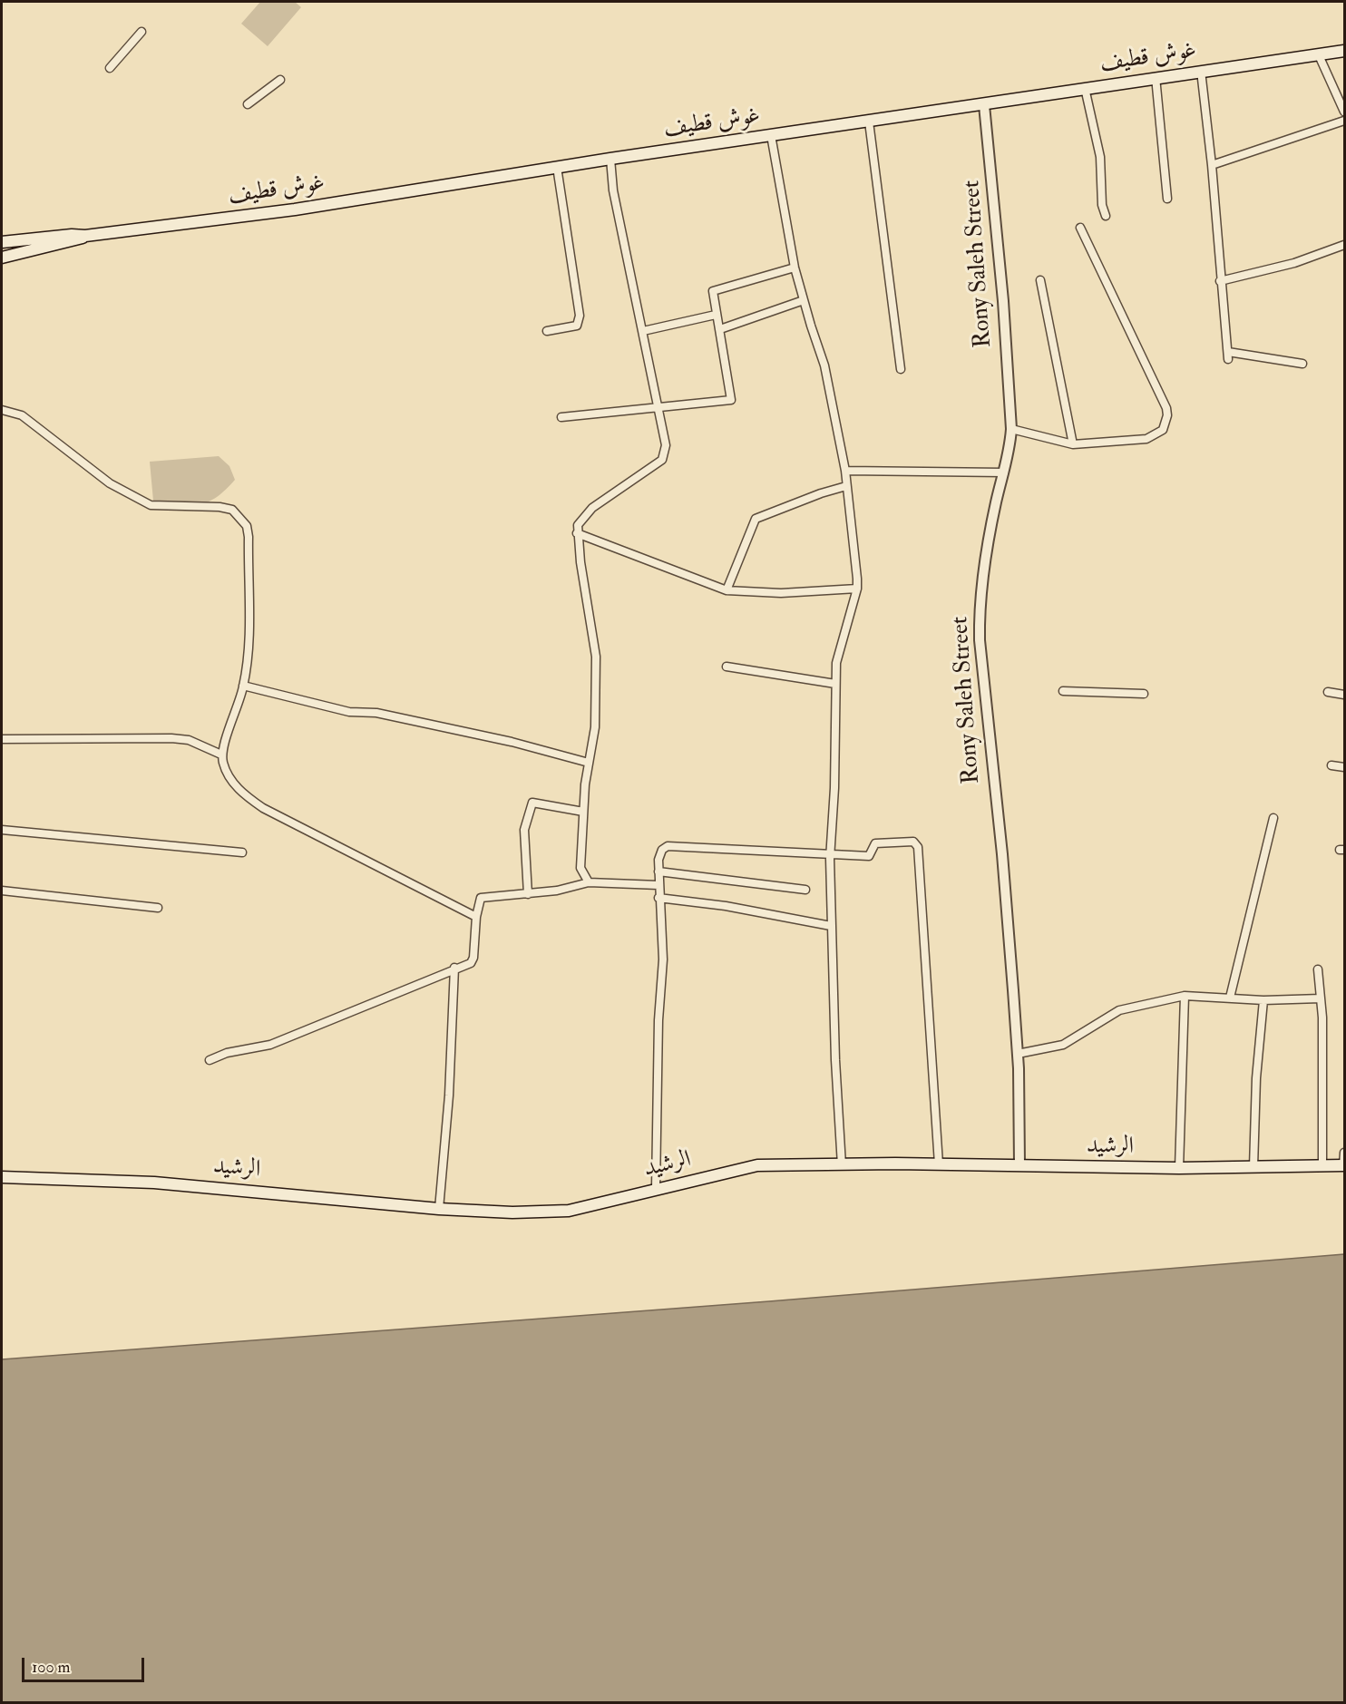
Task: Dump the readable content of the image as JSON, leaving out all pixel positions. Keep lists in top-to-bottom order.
{
  "streets": {
    "main road": ["غوش قطيف", "الرشيد"],
    "street": ["Rony Saleh Street"]
  },
  "crossings": [
    ["غوش قطيف", "Rony Saleh Street"],
    ["Rony Saleh Street", "الرشيد"]
  ],
  "scale_bar": "100 m"
}
